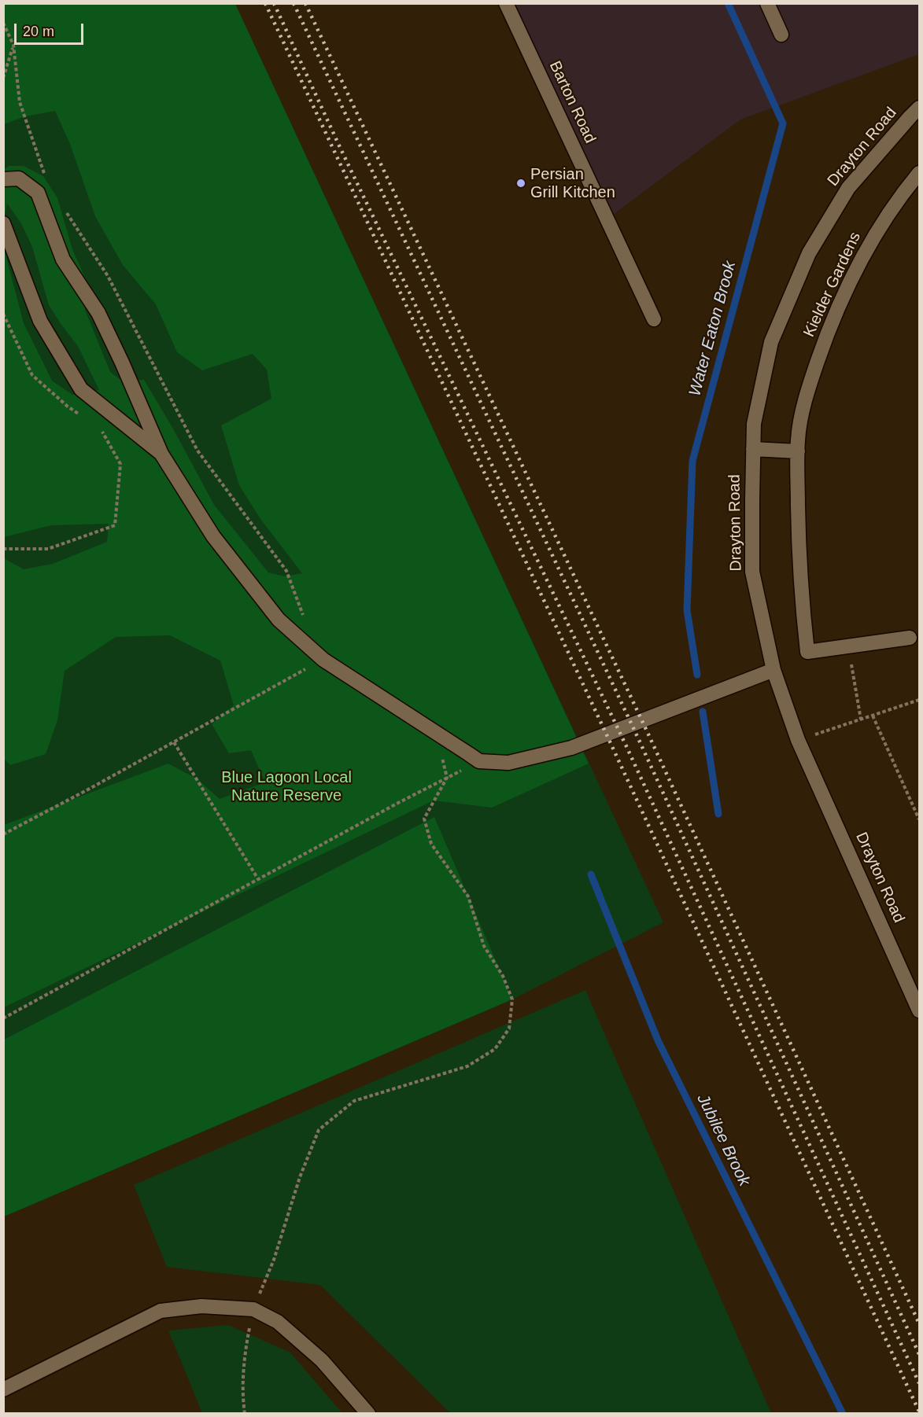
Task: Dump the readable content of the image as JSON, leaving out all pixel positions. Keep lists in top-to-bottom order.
{
  "streets": {
    "street": ["Barton Road", "Drayton Road", "Kielder Gardens"]
  },
  "water": ["Water Eaton Brook", "Jubilee Brook"],
  "parks": ["Blue Lagoon Local Nature Reserve"],
  "places": ["Persian Grill Kitchen"],
  "scale_bar": "20 m"
}
